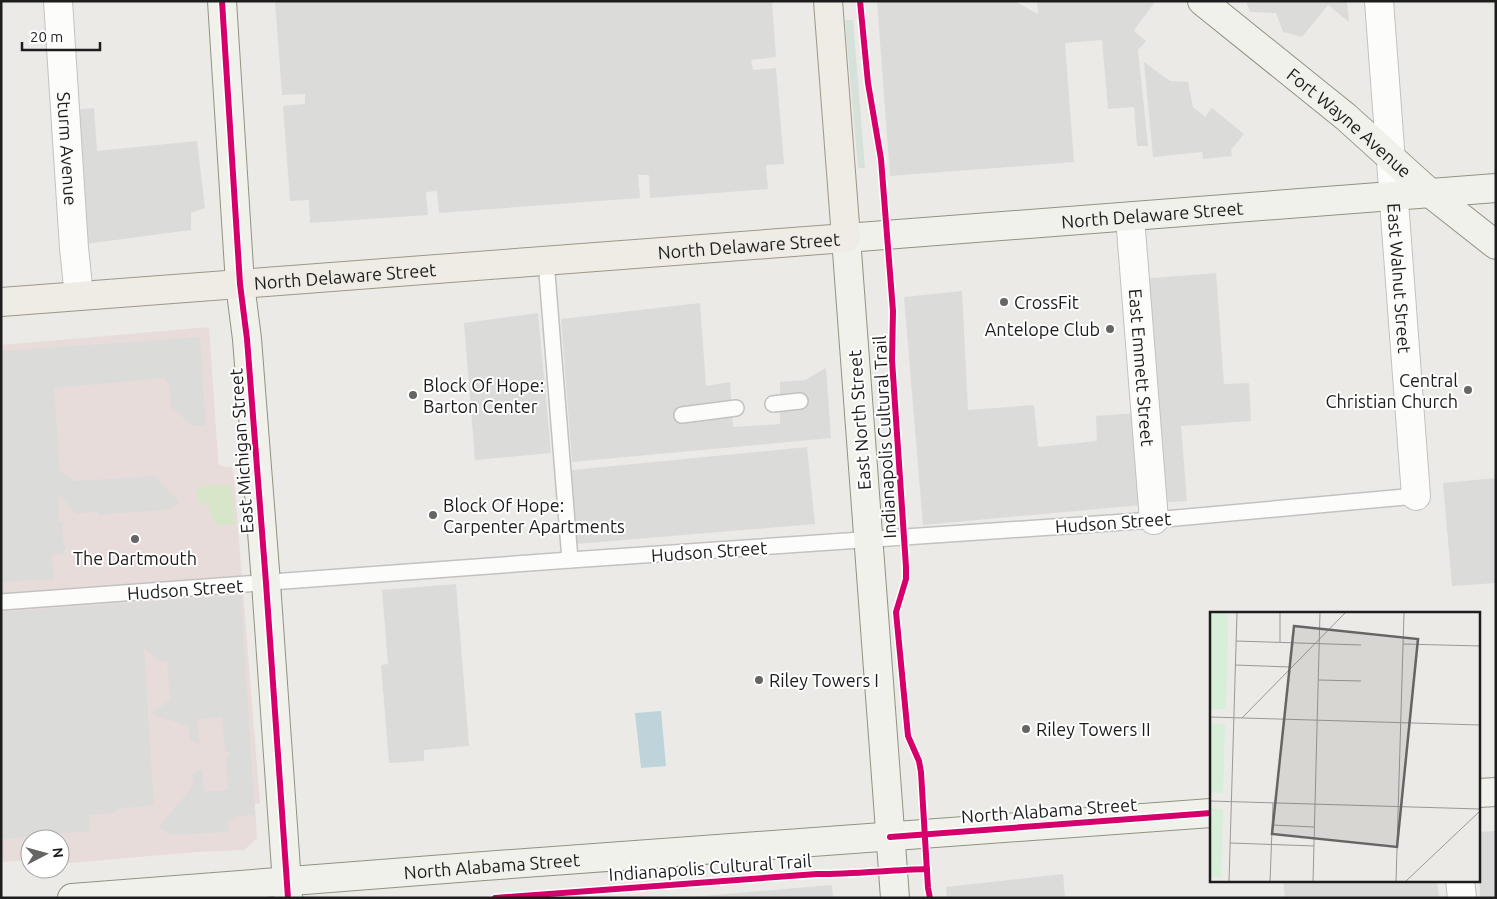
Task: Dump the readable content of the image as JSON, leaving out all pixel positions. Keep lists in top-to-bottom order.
{
  "streets": {
    "main road": [
      "Fort Wayne Avenue",
      "North Delaware Street",
      "East North Street",
      "East Michigan Street",
      "North Alabama Street"
    ],
    "street": ["Sturm Avenue", "East Walnut Street", "East Emmett Street"],
    "lane": ["Hudson Street"],
    "cycle path": ["Indianapolis Cultural Trail"]
  },
  "crossings": [
    ["Fort Wayne Avenue", "North Delaware Street"],
    ["Fort Wayne Avenue", "East Walnut Street"],
    ["Sturm Avenue", "North Delaware Street"],
    ["North Delaware Street", "East Walnut Street"],
    ["North Delaware Street", "East Emmett Street"],
    ["North Delaware Street", "East North Street"],
    ["North Delaware Street", "East Michigan Street"],
    ["East Walnut Street", "Hudson Street"],
    ["East Emmett Street", "Hudson Street"],
    ["East North Street", "Hudson Street"],
    ["East North Street", "North Alabama Street"],
    ["East Michigan Street", "Hudson Street"],
    ["East Michigan Street", "North Alabama Street"]
  ],
  "places": [
    "CrossFit",
    "Antelope Club",
    "Central Christian Church",
    "Block Of Hope: Barton Center",
    "Block Of Hope: Carpenter Apartments",
    "The Dartmouth",
    "Riley Towers I",
    "Riley Towers II"
  ],
  "scale_bar": "20 m",
  "north": "right"
}
